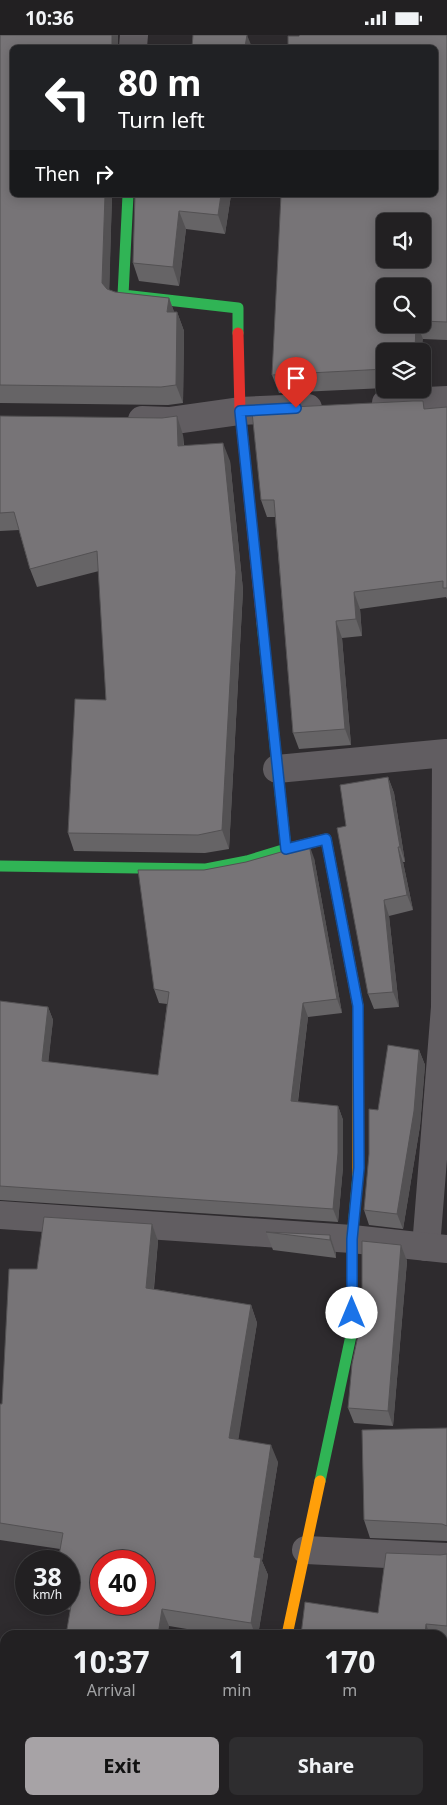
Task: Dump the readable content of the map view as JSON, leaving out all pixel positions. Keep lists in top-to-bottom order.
{
  "page": {
    "status": "10:36",
    "turn": ["80 m", "Turn left"],
    "then": "Then",
    "speed": "38 km/h",
    "limit": "40",
    "eta": [
      "10:37",
      "Arrival",
      "1",
      "min",
      "170",
      "m"
    ],
    "buttons": ["Exit", "Share"]
  }
}
